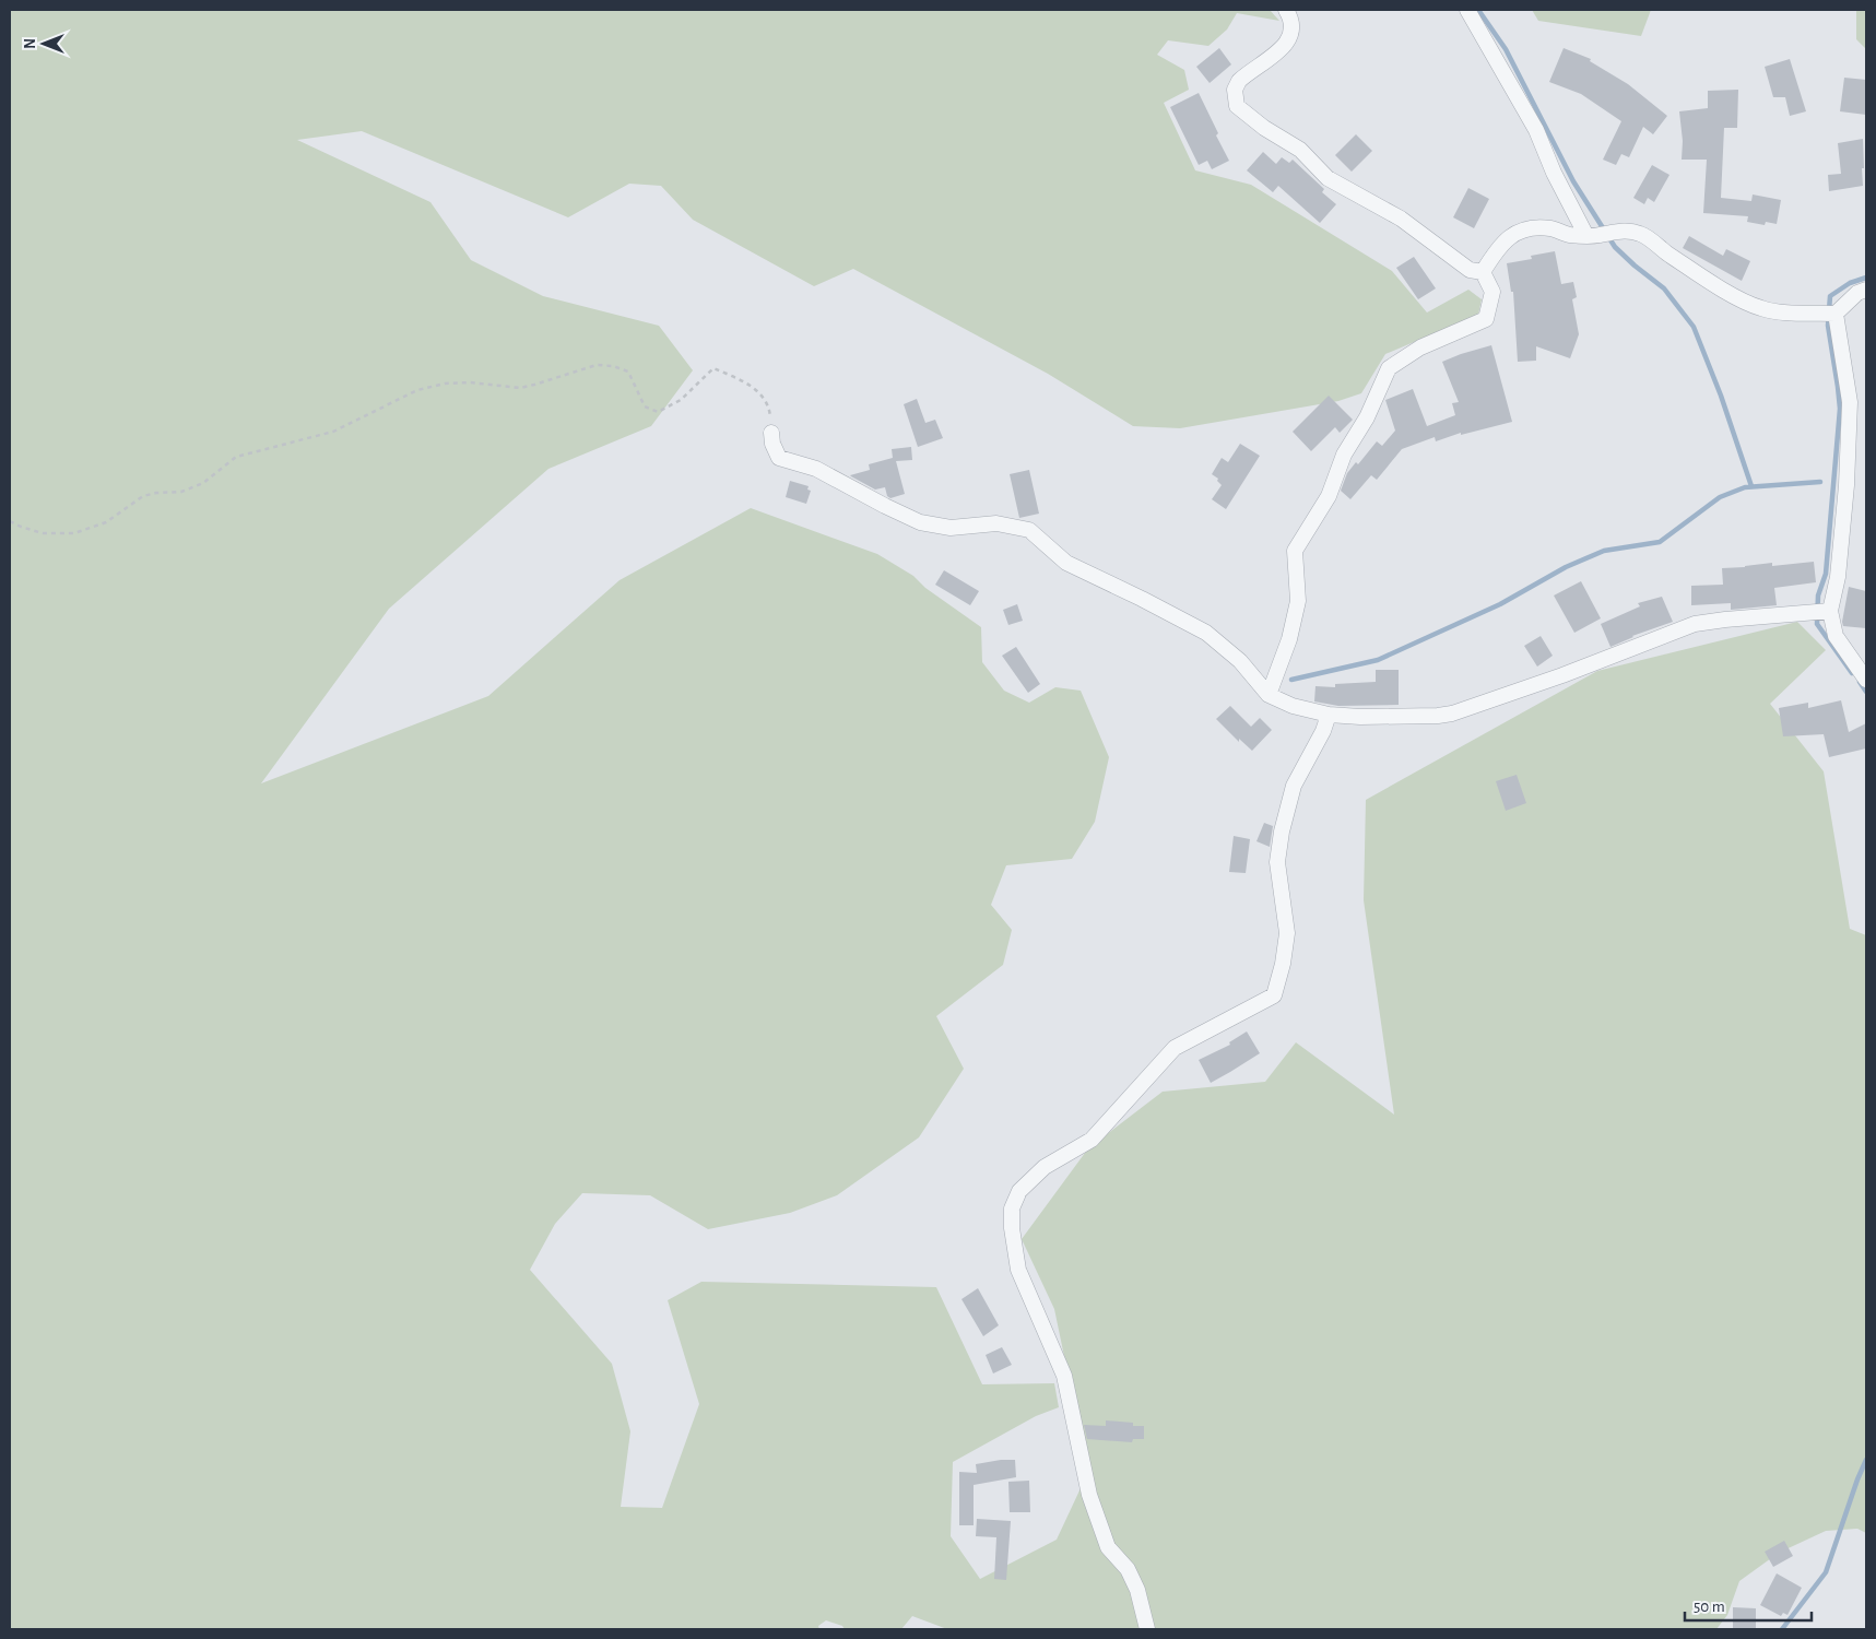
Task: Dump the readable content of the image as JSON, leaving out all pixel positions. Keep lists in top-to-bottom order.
{
  "scale_bar": "50 m",
  "north": "left"
}
